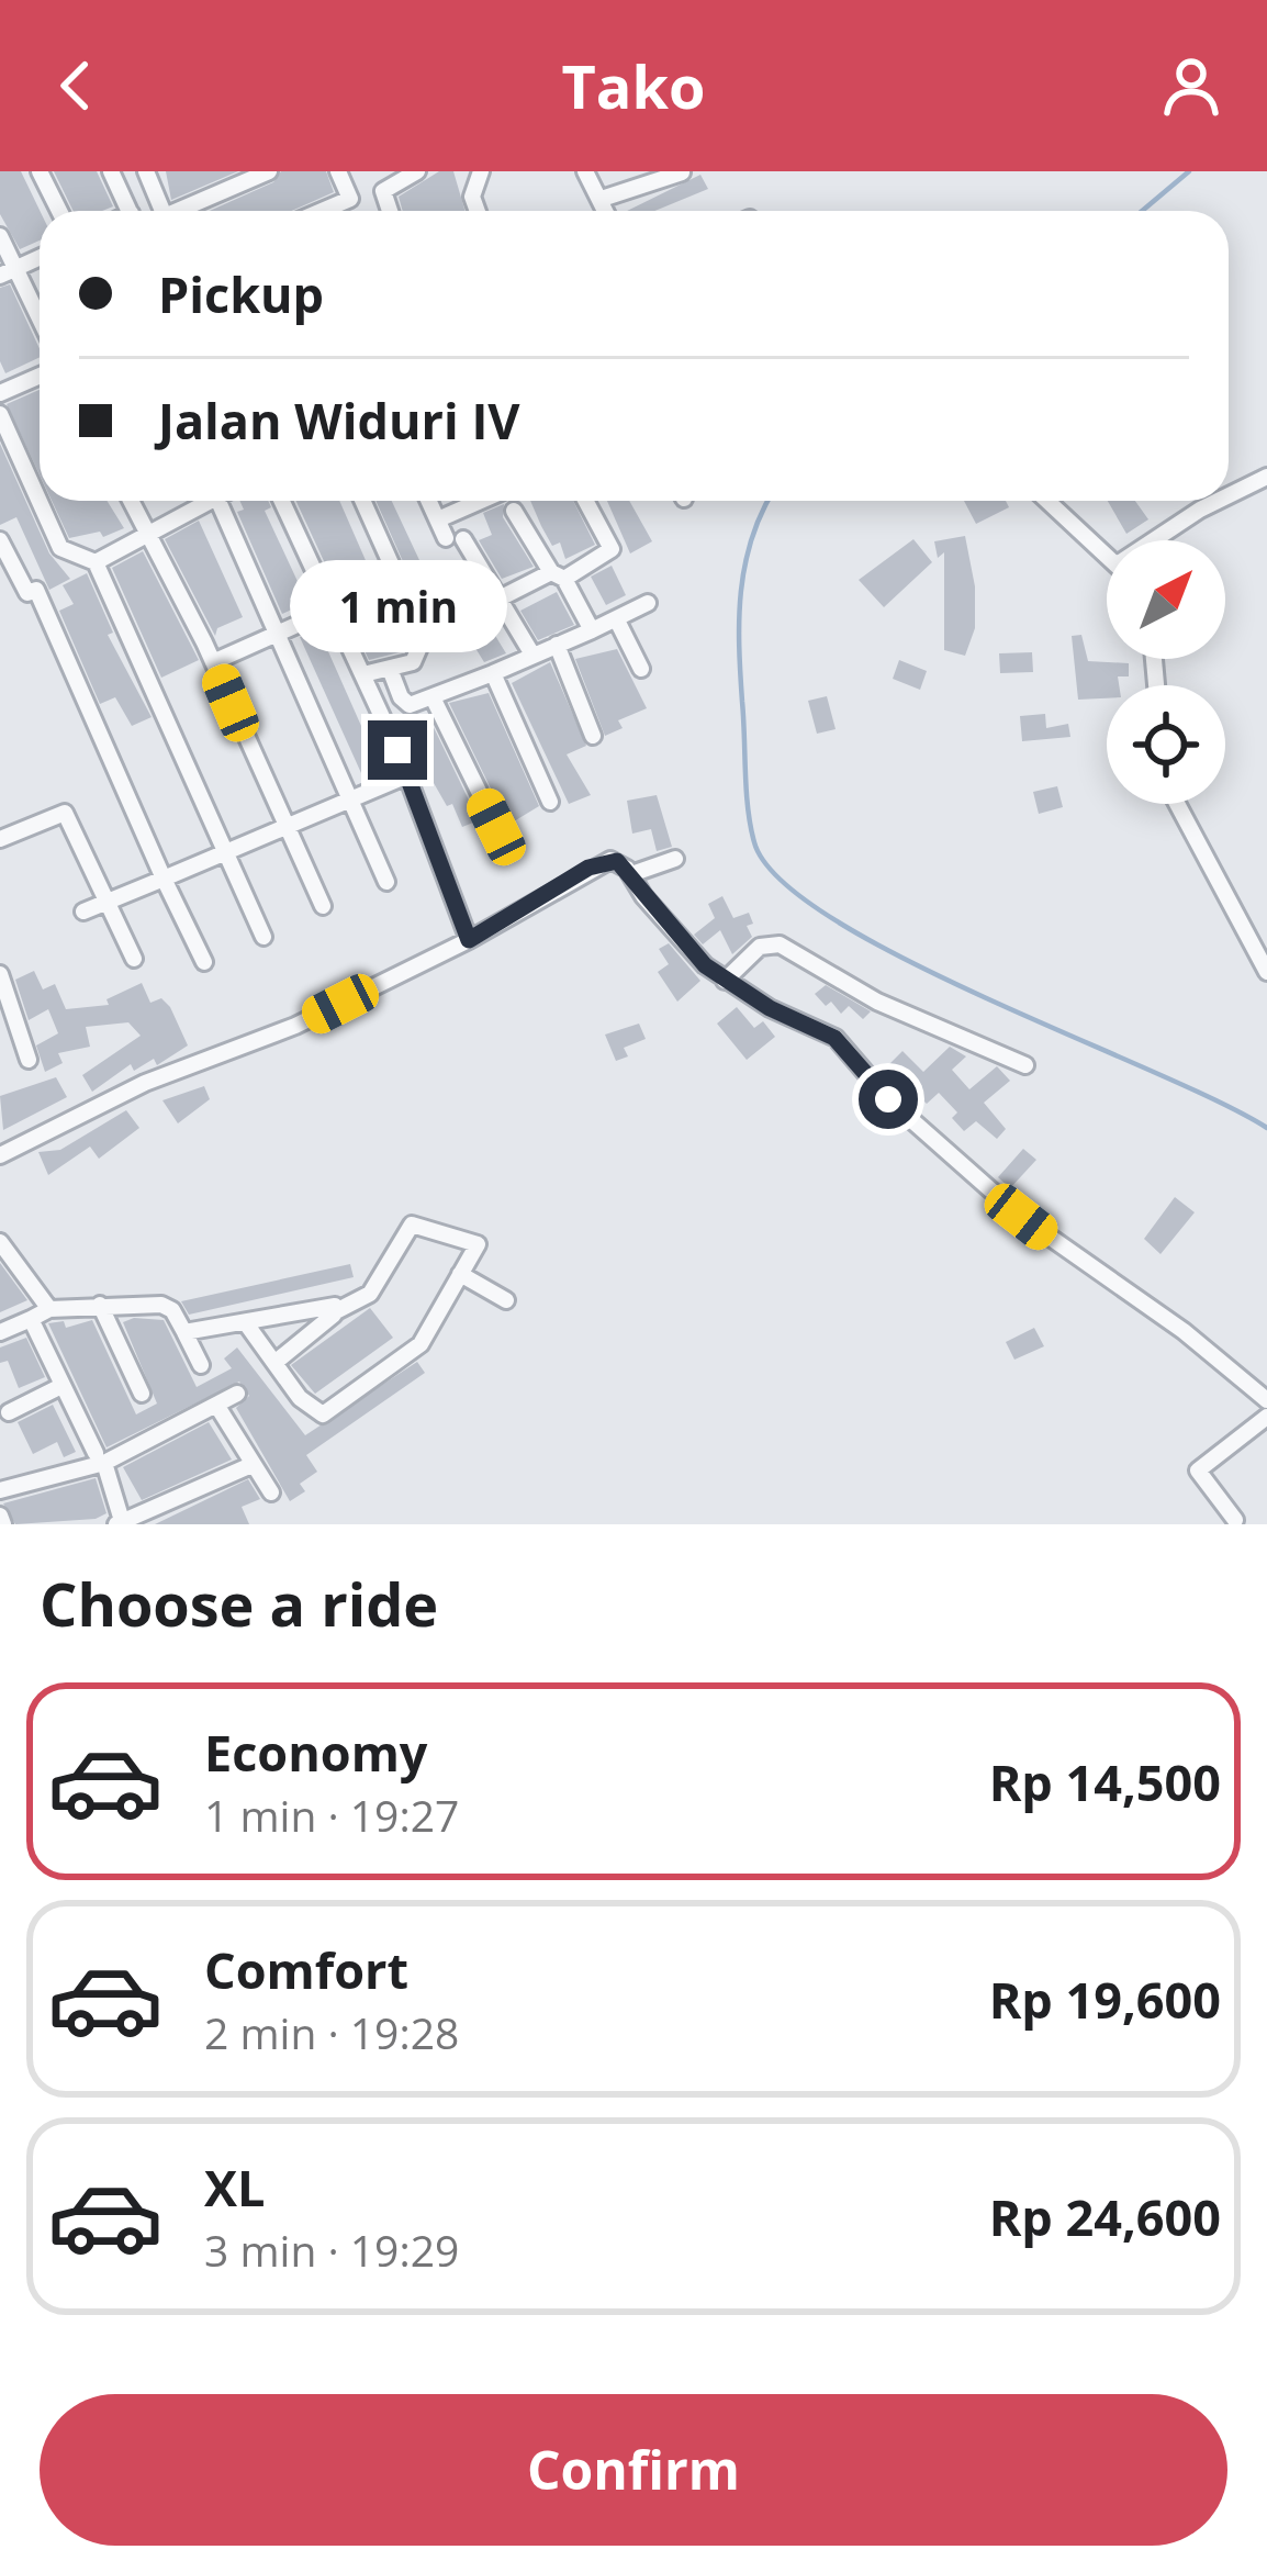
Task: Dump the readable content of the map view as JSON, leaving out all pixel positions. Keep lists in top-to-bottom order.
{
  "north": "top right",
  "page": {
    "header": "Tako",
    "banner": ["Pickup", "Jalan Widuri IV"],
    "bubble": "1 min",
    "heading": "Choose a ride",
    "list": [
      {
        "name": "Economy",
        "note": "1 min · 19:27",
        "value": "Rp 14,500"
      },
      {
        "name": "Comfort",
        "note": "2 min · 19:28",
        "value": "Rp 19,600"
      },
      {
        "name": "XL",
        "note": "3 min · 19:29",
        "value": "Rp 24,600"
      }
    ],
    "buttons": "Confirm"
  }
}
